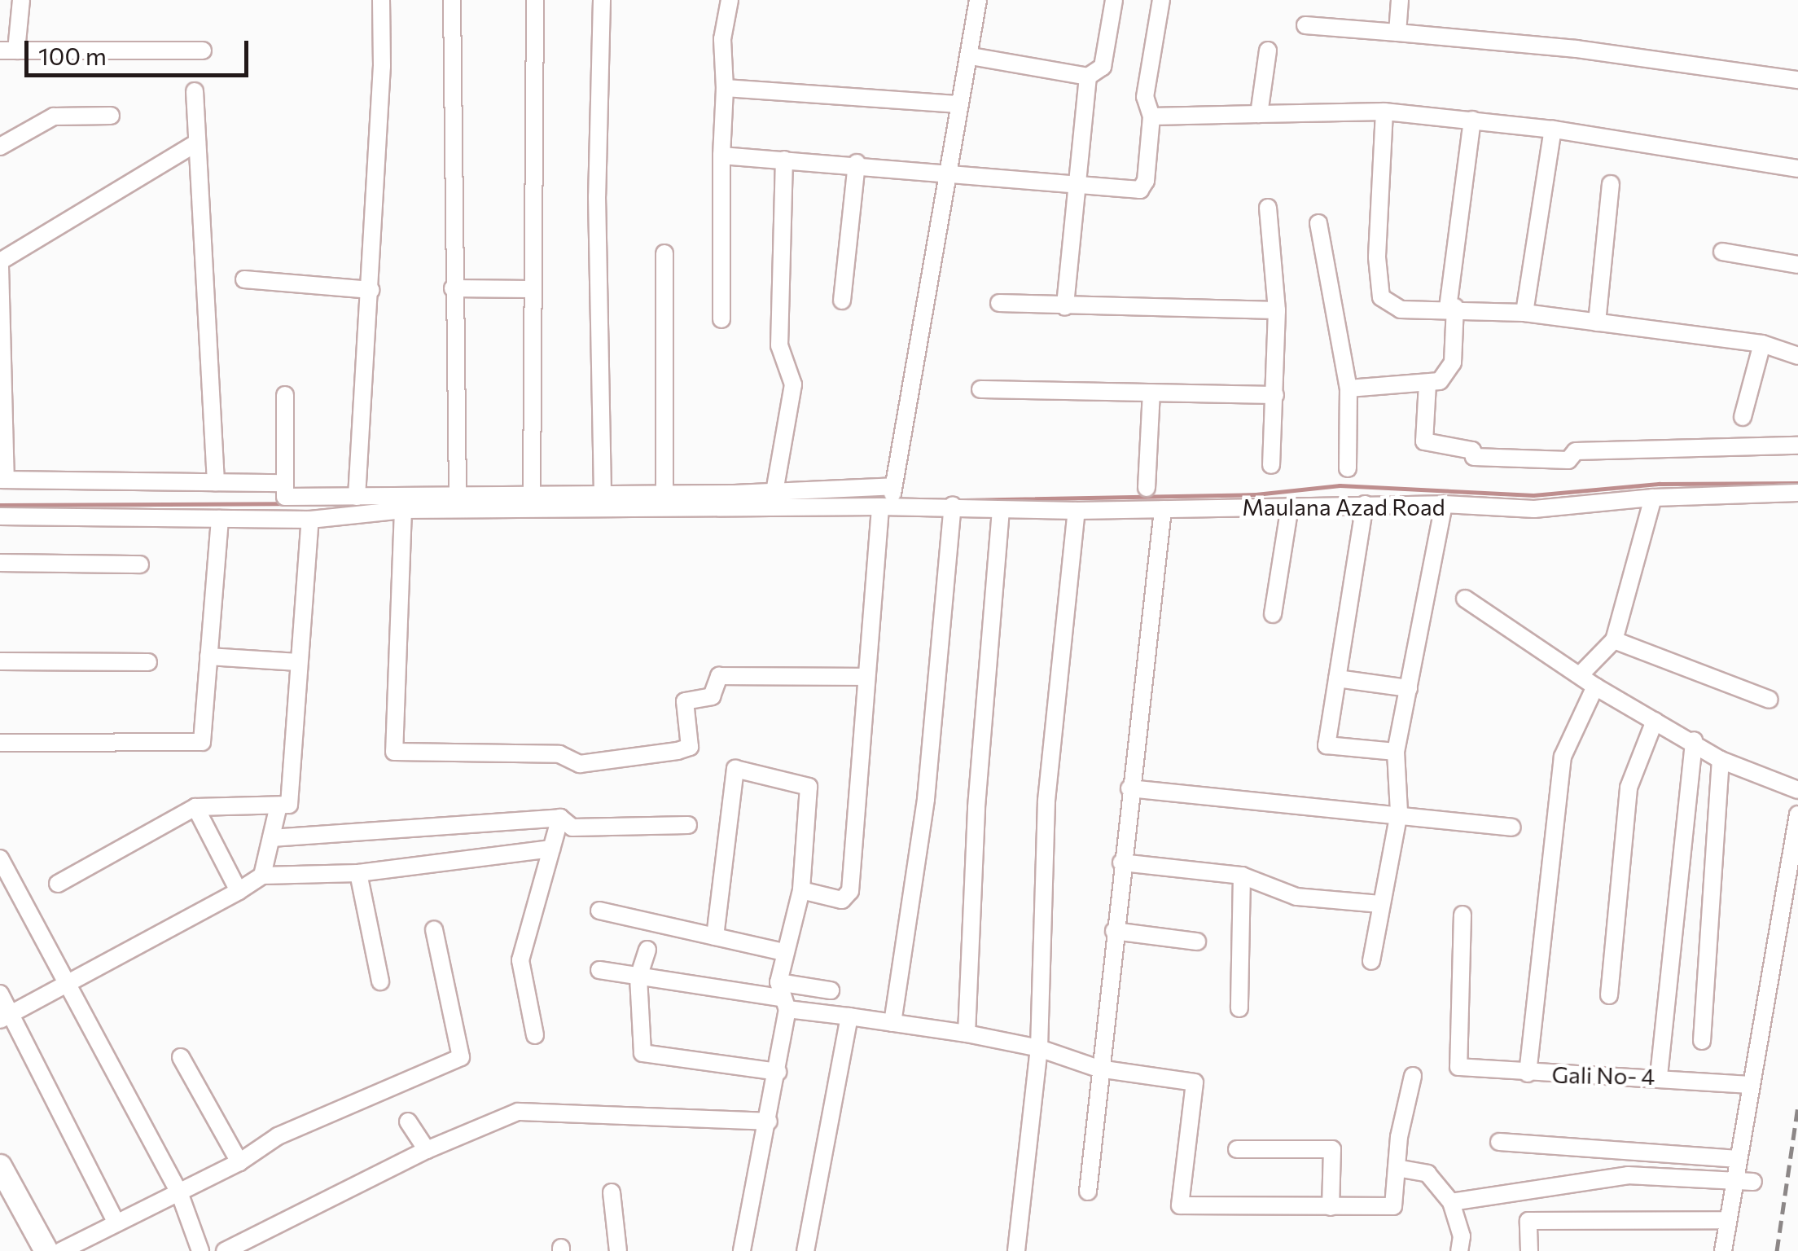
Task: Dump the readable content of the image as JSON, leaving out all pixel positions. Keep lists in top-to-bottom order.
{
  "streets": {
    "street": ["Maulana Azad Road", "Gali No- 4"]
  },
  "scale_bar": "100 m"
}
